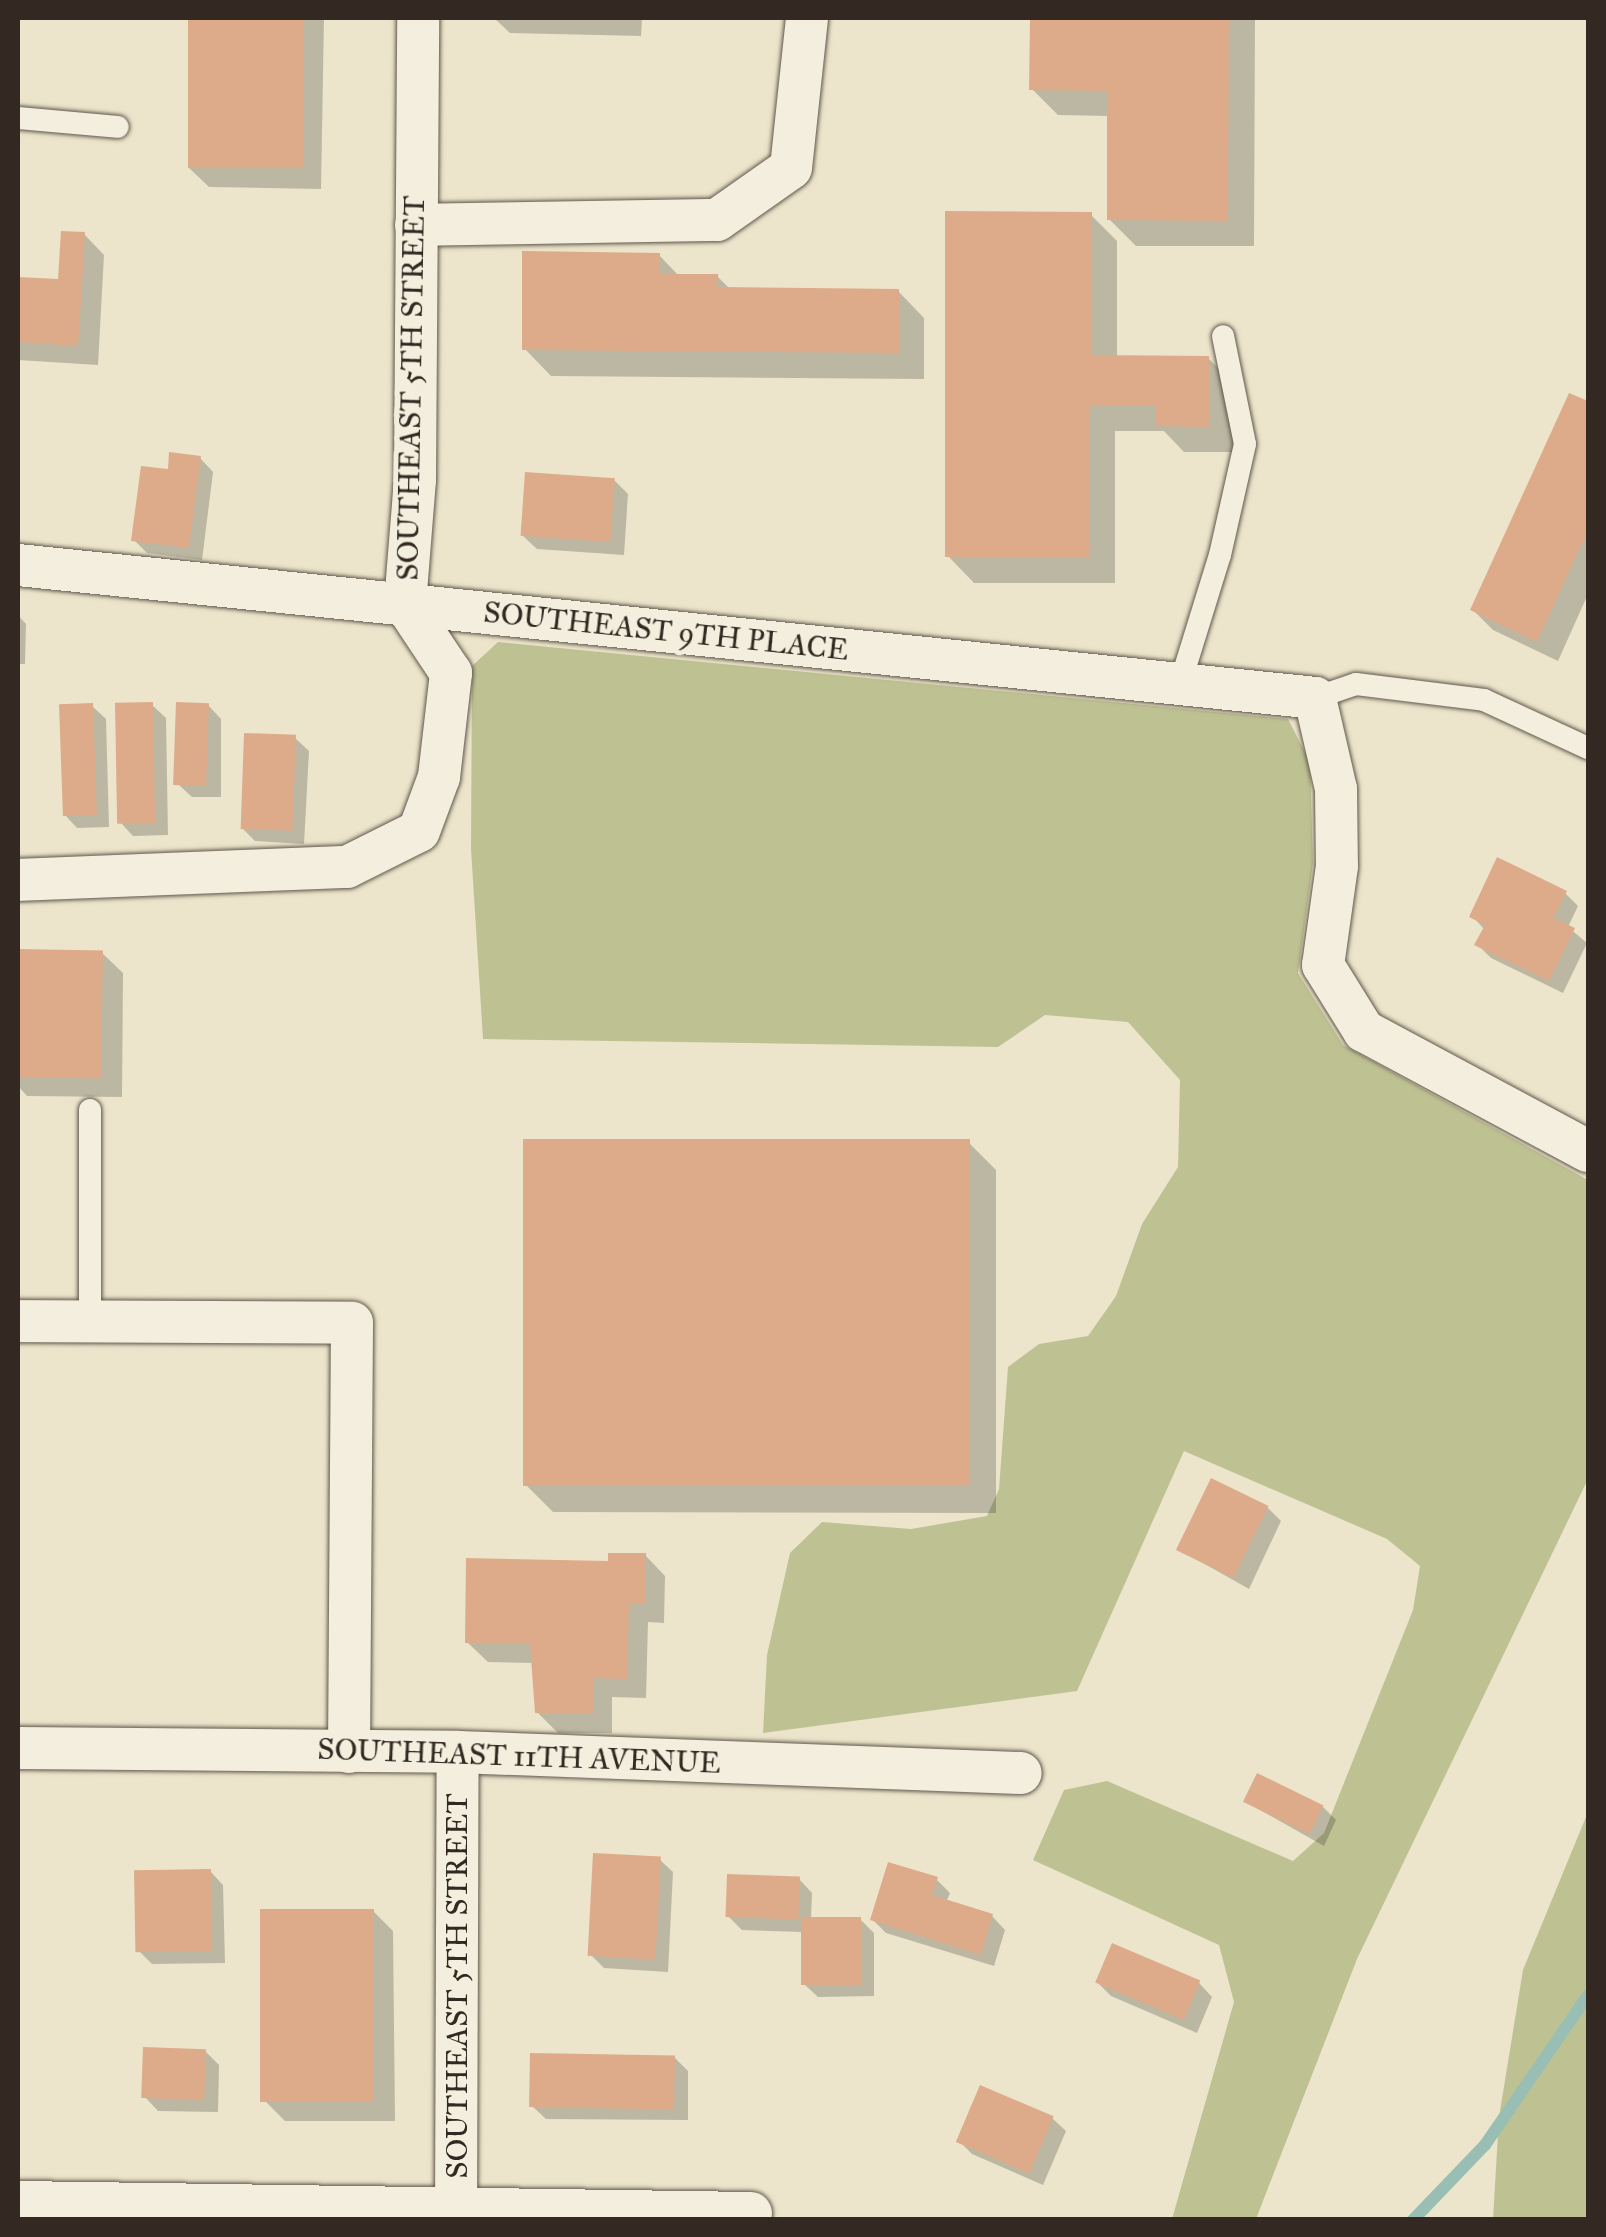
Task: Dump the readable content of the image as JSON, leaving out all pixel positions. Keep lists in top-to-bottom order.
{
  "streets": {
    "street": ["SOUTHEAST 5TH STREET", "SOUTHEAST 9TH PLACE", "SOUTHEAST 11TH AVENUE"]
  },
  "crossings": [
    ["SOUTHEAST 5TH STREET", "SOUTHEAST 9TH PLACE"],
    ["SOUTHEAST 5TH STREET", "SOUTHEAST 11TH AVENUE"]
  ]
}
